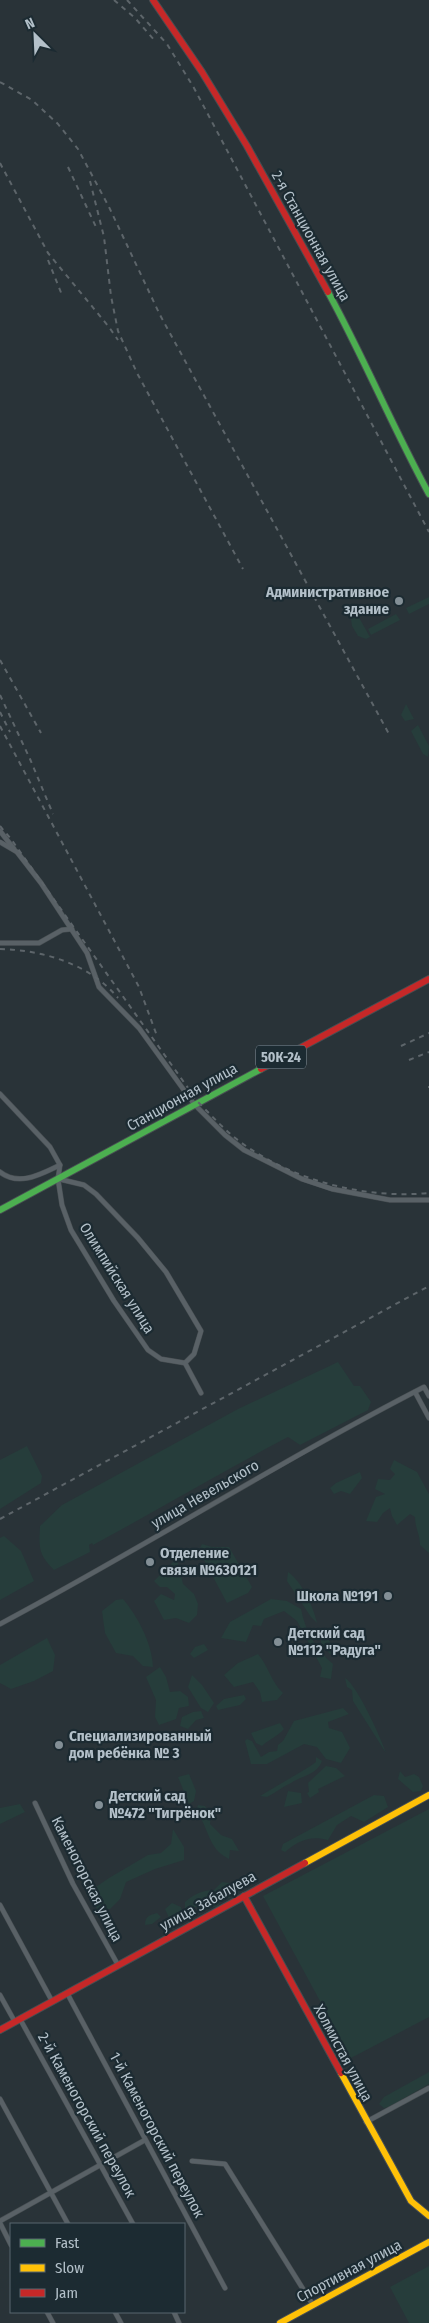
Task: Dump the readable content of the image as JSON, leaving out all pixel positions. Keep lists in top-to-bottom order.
{
  "streets": {
    "main road": [
      "2-я Станционная улица",
      "50К-24",
      "Станционная улица",
      "улица Забалуева",
      "Холмистая улица",
      "Спортивная улица"
    ],
    "street": [
      "Олимпийская улица",
      "улица Невельского",
      "Каменогорская улица",
      "2-й Каменогорский переулок",
      "1-й Каменогорский переулок"
    ]
  },
  "crossings": [
    ["Станционная улица", "Олимпийская улица"],
    ["Каменогорская улица", "улица Забалуева"],
    ["улица Забалуева", "Холмистая улица"],
    ["улица Забалуева", "2-й Каменогорский переулок"],
    ["улица Забалуева", "1-й Каменогорский переулок"]
  ],
  "places": [
    "Административное здание",
    "Отделение связи №630121",
    "Школа №191",
    "Детский сад №112 \"Радуга\"",
    "Специализированный дом ребёнка № 3",
    "Детский сад №472 \"Тигрёнок\""
  ],
  "legend": ["Fast", "Slow", "Jam"],
  "north": "top left"
}
